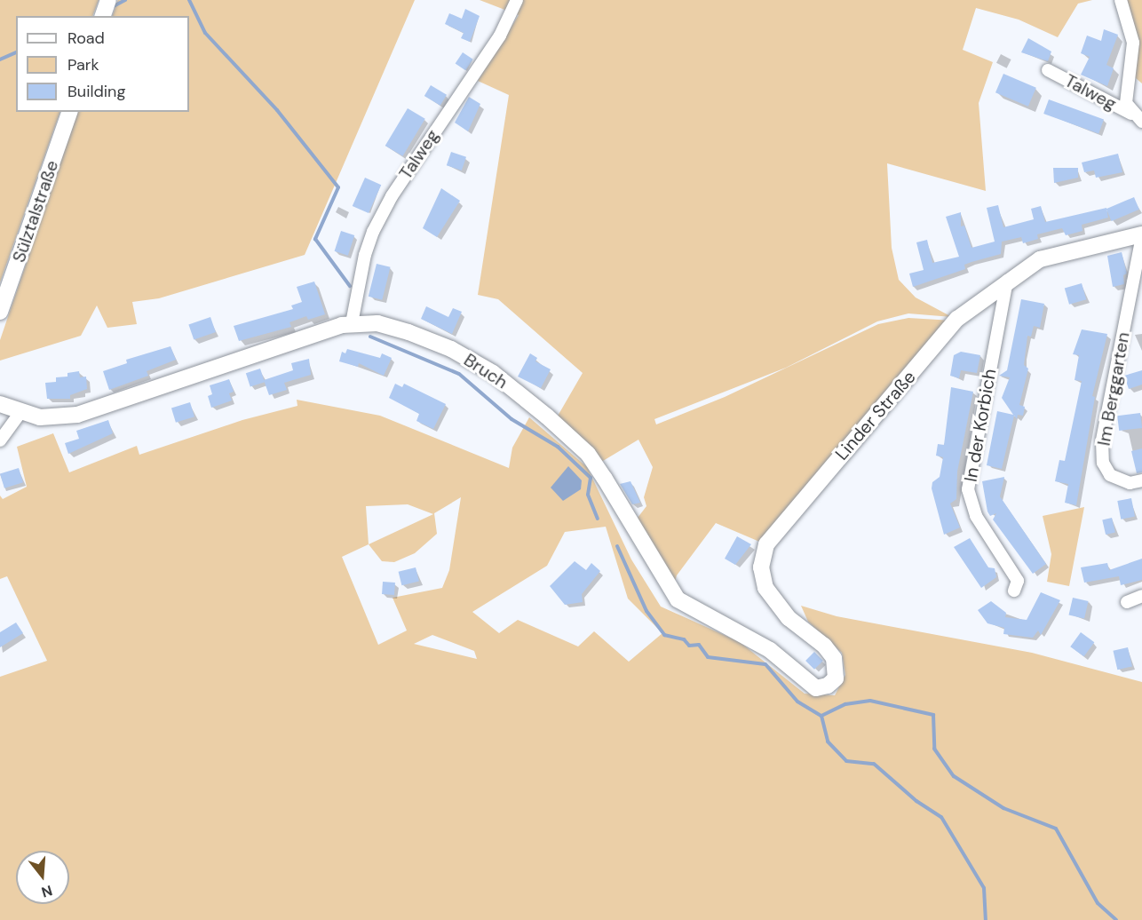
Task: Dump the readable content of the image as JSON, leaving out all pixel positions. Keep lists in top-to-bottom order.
{
  "streets": {
    "street": [
      "Talweg",
      "Sülztalstraße",
      "Bruch",
      "Im Berggarten",
      "Linder Straße",
      "In der Korbich"
    ]
  },
  "crossings": [
    ["Talweg", "Bruch"],
    ["Bruch", "Linder Straße"],
    ["Im Berggarten", "Linder Straße"],
    ["Linder Straße", "In der Korbich"]
  ],
  "legend": ["Road", "Park", "Building"],
  "north": "bottom"
}
